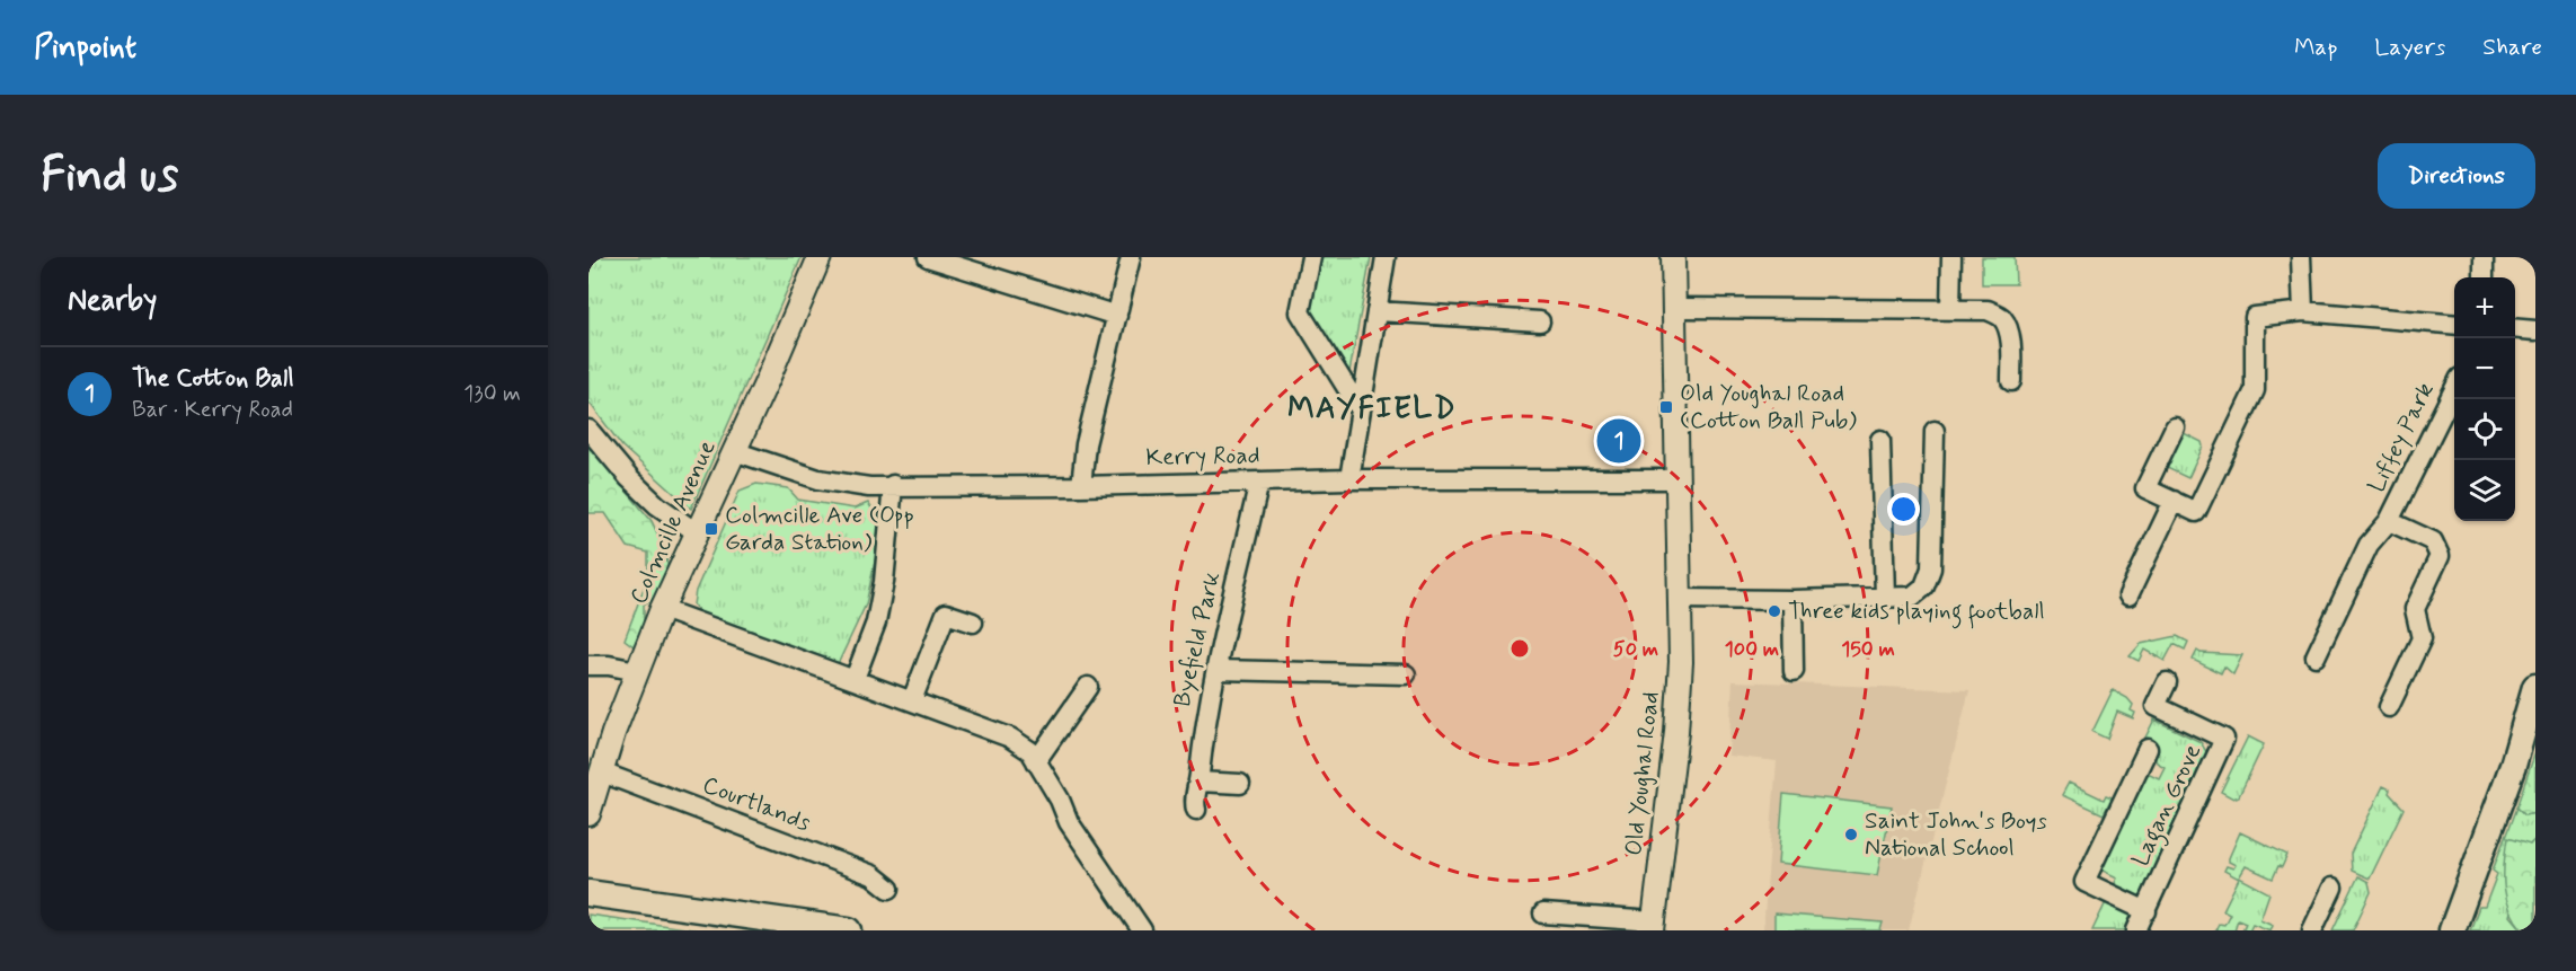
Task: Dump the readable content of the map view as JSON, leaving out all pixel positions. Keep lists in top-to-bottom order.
{
  "streets": {
    "street": [
      "Liffey Park",
      "Kerry Road",
      "Colmcille Avenue",
      "Byefield Park",
      "Old Youghal Road",
      "Courtlands",
      "Lagan Grove"
    ]
  },
  "crossings": [
    ["Kerry Road", "Colmcille Avenue"],
    ["Kerry Road", "Byefield Park"],
    ["Kerry Road", "Old Youghal Road"],
    ["Colmcille Avenue", "Courtlands"]
  ],
  "districts": ["MAYFIELD"],
  "places": {
    "transit": ["Old Youghal Road (Cotton Ball Pub)", "Colmcille Ave (Opp Garda Station)"],
    "other": ["Three kids playing football", "Saint John's Boys National School"]
  },
  "page": {
    "header": "Pinpoint",
    "nav": ["Map", "Layers", "Share"],
    "buttons": "Directions",
    "title": "Find us",
    "heading": "Nearby",
    "map_buttons": ["+", "−"],
    "list": [
      {
        "mark": "1",
        "name": "The Cotton Ball",
        "note": "Bar · Kerry Road",
        "value": "130 m"
      }
    ],
    "pins": "1"
  },
  "rings": ["50 m", "100 m", "150 m"]
}
